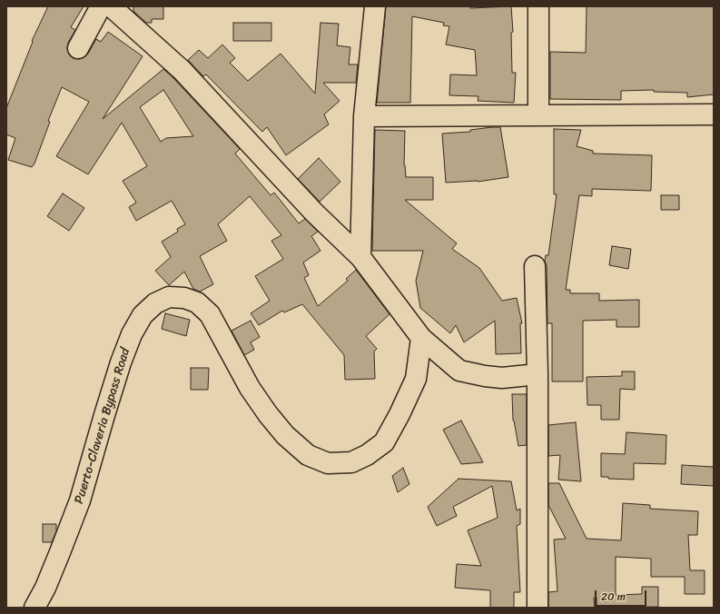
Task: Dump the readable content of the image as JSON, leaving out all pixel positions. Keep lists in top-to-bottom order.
{
  "streets": {
    "street": ["Puerto-Claveria Bypass Road"]
  },
  "scale_bar": "20 m"
}
